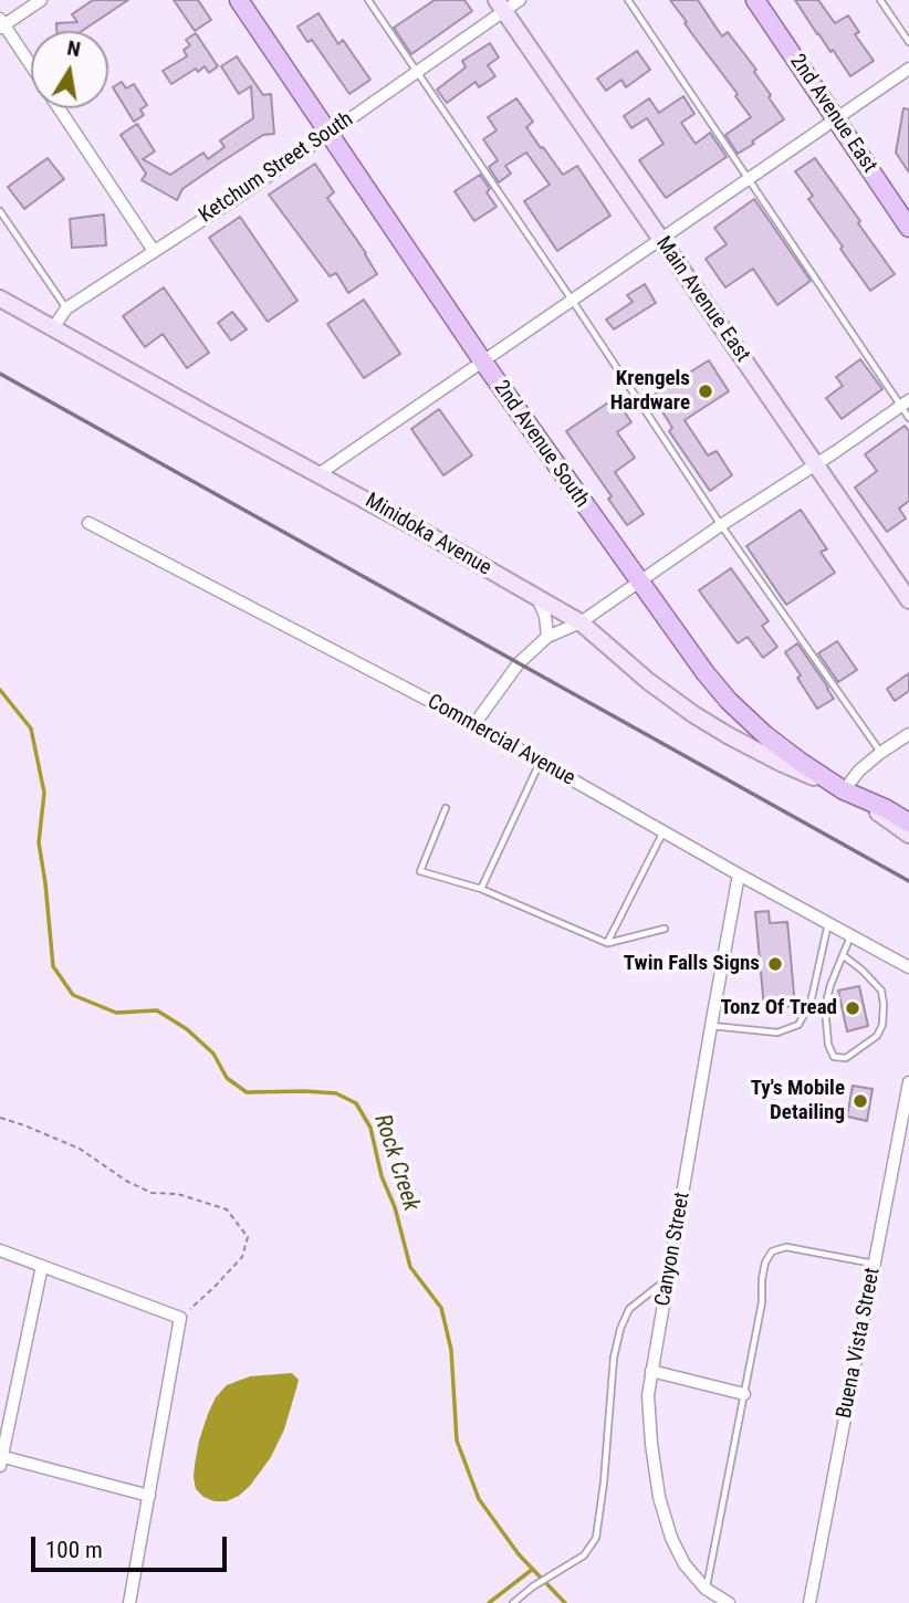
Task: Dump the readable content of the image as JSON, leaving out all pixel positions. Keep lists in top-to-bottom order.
{
  "streets": {
    "main road": ["2nd Avenue East", "2nd Avenue South"],
    "street": [
      "Ketchum Street South",
      "Main Avenue East",
      "Minidoka Avenue",
      "Commercial Avenue",
      "Canyon Street",
      "Buena Vista Street"
    ]
  },
  "crossings": [
    ["Ketchum Street South", "Main Avenue East"],
    ["Ketchum Street South", "2nd Avenue South"],
    ["Ketchum Street South", "Minidoka Avenue"],
    ["2nd Avenue South", "Minidoka Avenue"],
    ["Commercial Avenue", "Canyon Street"]
  ],
  "water": ["Rock Creek"],
  "places": [
    "Krengels Hardware",
    "Twin Falls Signs",
    "Tonz Of Tread",
    "Ty's Mobile Detailing"
  ],
  "scale_bar": "100 m",
  "north": "top"
}
